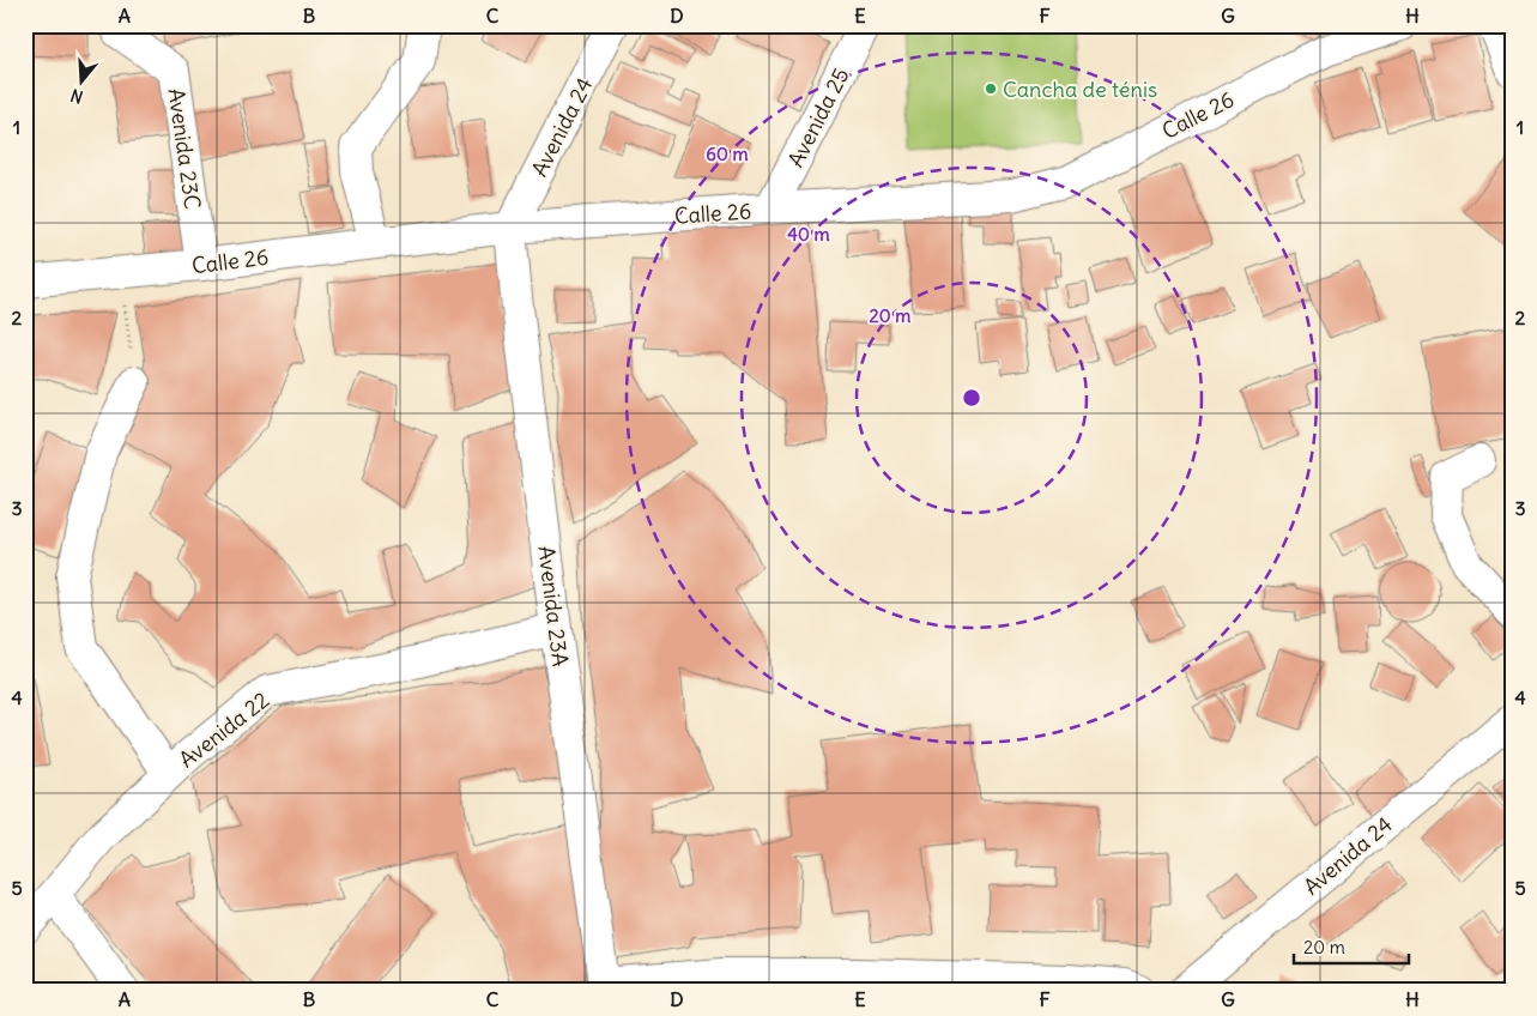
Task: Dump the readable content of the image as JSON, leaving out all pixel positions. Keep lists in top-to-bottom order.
{
  "streets": {
    "street": [
      "Calle 26",
      "Avenida 25",
      "Avenida 24",
      "Avenida 23C",
      "Avenida 23A",
      "Avenida 22"
    ]
  },
  "crossings": [
    ["Calle 26", "Avenida 25"],
    ["Calle 26", "Avenida 24"],
    ["Calle 26", "Avenida 23C"],
    ["Calle 26", "Avenida 23A"],
    ["Avenida 24", "Avenida 23A"],
    ["Avenida 23A", "Avenida 22"]
  ],
  "places": ["Cancha de ténis"],
  "scale_bar": "20 m",
  "north": "bottom",
  "grid": {
    "columns": [
      "A",
      "B",
      "C",
      "D",
      "E",
      "F",
      "G",
      "H"
    ],
    "rows": [
      "1",
      "2",
      "3",
      "4",
      "5"
    ]
  },
  "rings": ["60 m", "40 m", "20 m"]
}
